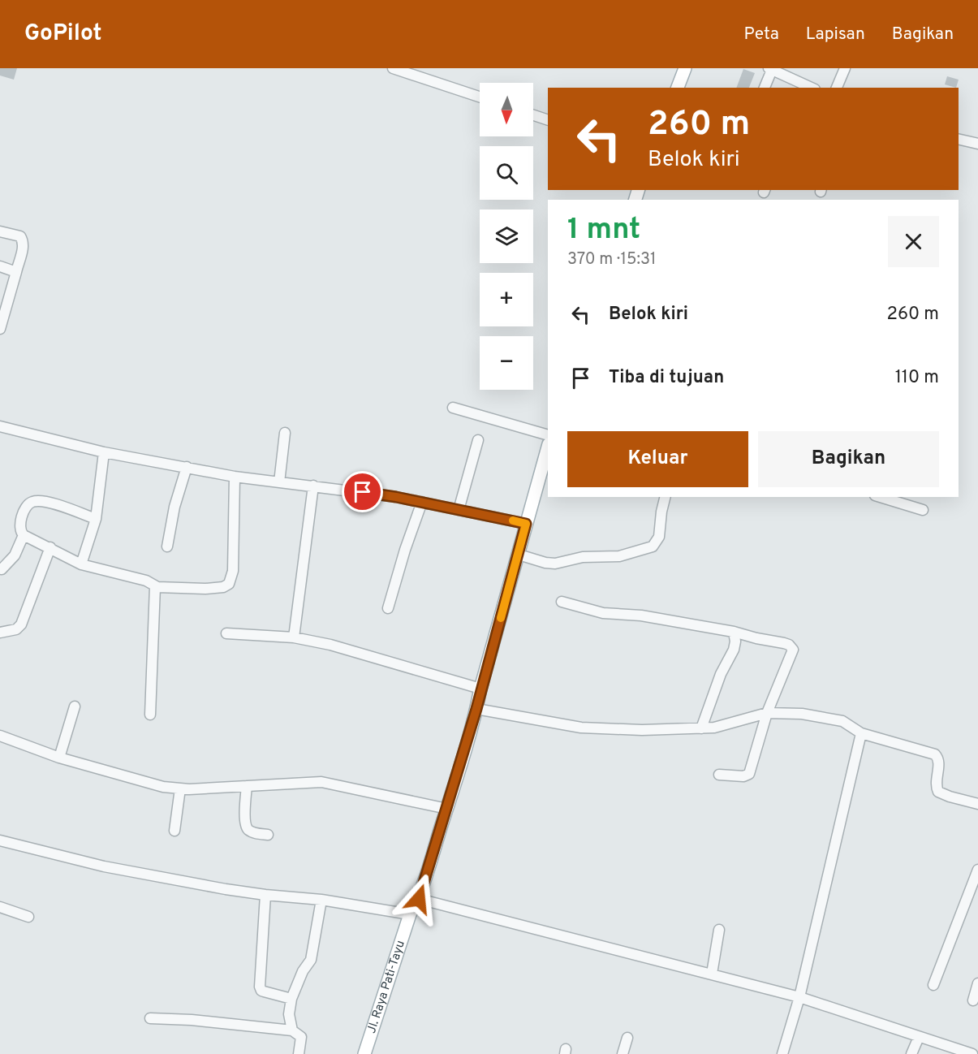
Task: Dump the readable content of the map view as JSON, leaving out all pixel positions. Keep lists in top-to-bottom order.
{
  "streets": {
    "main road": ["Jl. Raya Pati-Tayu"]
  },
  "north": "bottom",
  "page": {
    "header": "GoPilot",
    "nav": ["Peta", "Lapisan", "Bagikan"],
    "map_buttons": ["+", "−"],
    "turn": ["260 m", "Belok kiri"],
    "heading": ["1 mnt", "370 m · 15:31"],
    "list": [
      {
        "name": "Belok kiri",
        "value": "260 m"
      },
      {
        "name": "Tiba di tujuan",
        "value": "110 m"
      }
    ],
    "buttons": ["Keluar", "Bagikan"]
  }
}
